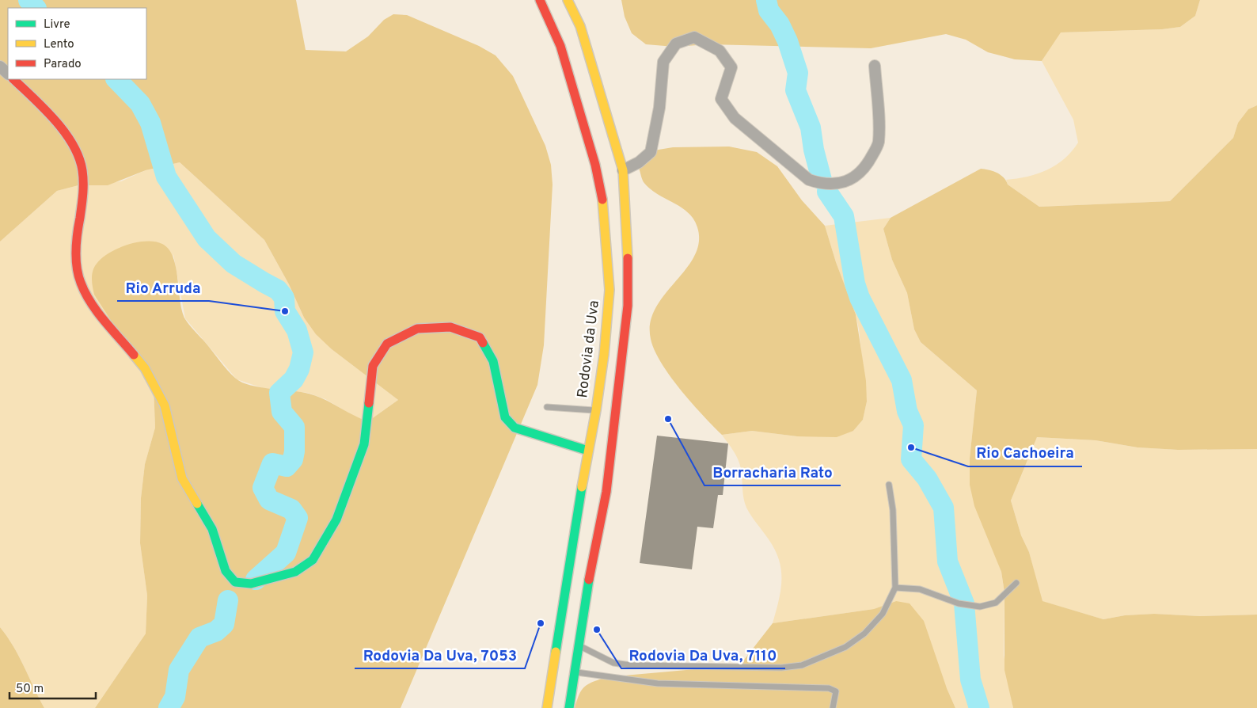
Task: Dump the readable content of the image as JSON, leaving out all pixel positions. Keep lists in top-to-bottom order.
{
  "streets": {
    "main road": ["Rodovia da Uva"]
  },
  "places": [
    "Rio Arruda",
    "Borracharia Rato",
    "Rio Cachoeira",
    "Rodovia Da Uva, 7053",
    "Rodovia Da Uva, 7110"
  ],
  "legend": ["Livre", "Lento", "Parado"],
  "scale_bar": "50 m"
}
